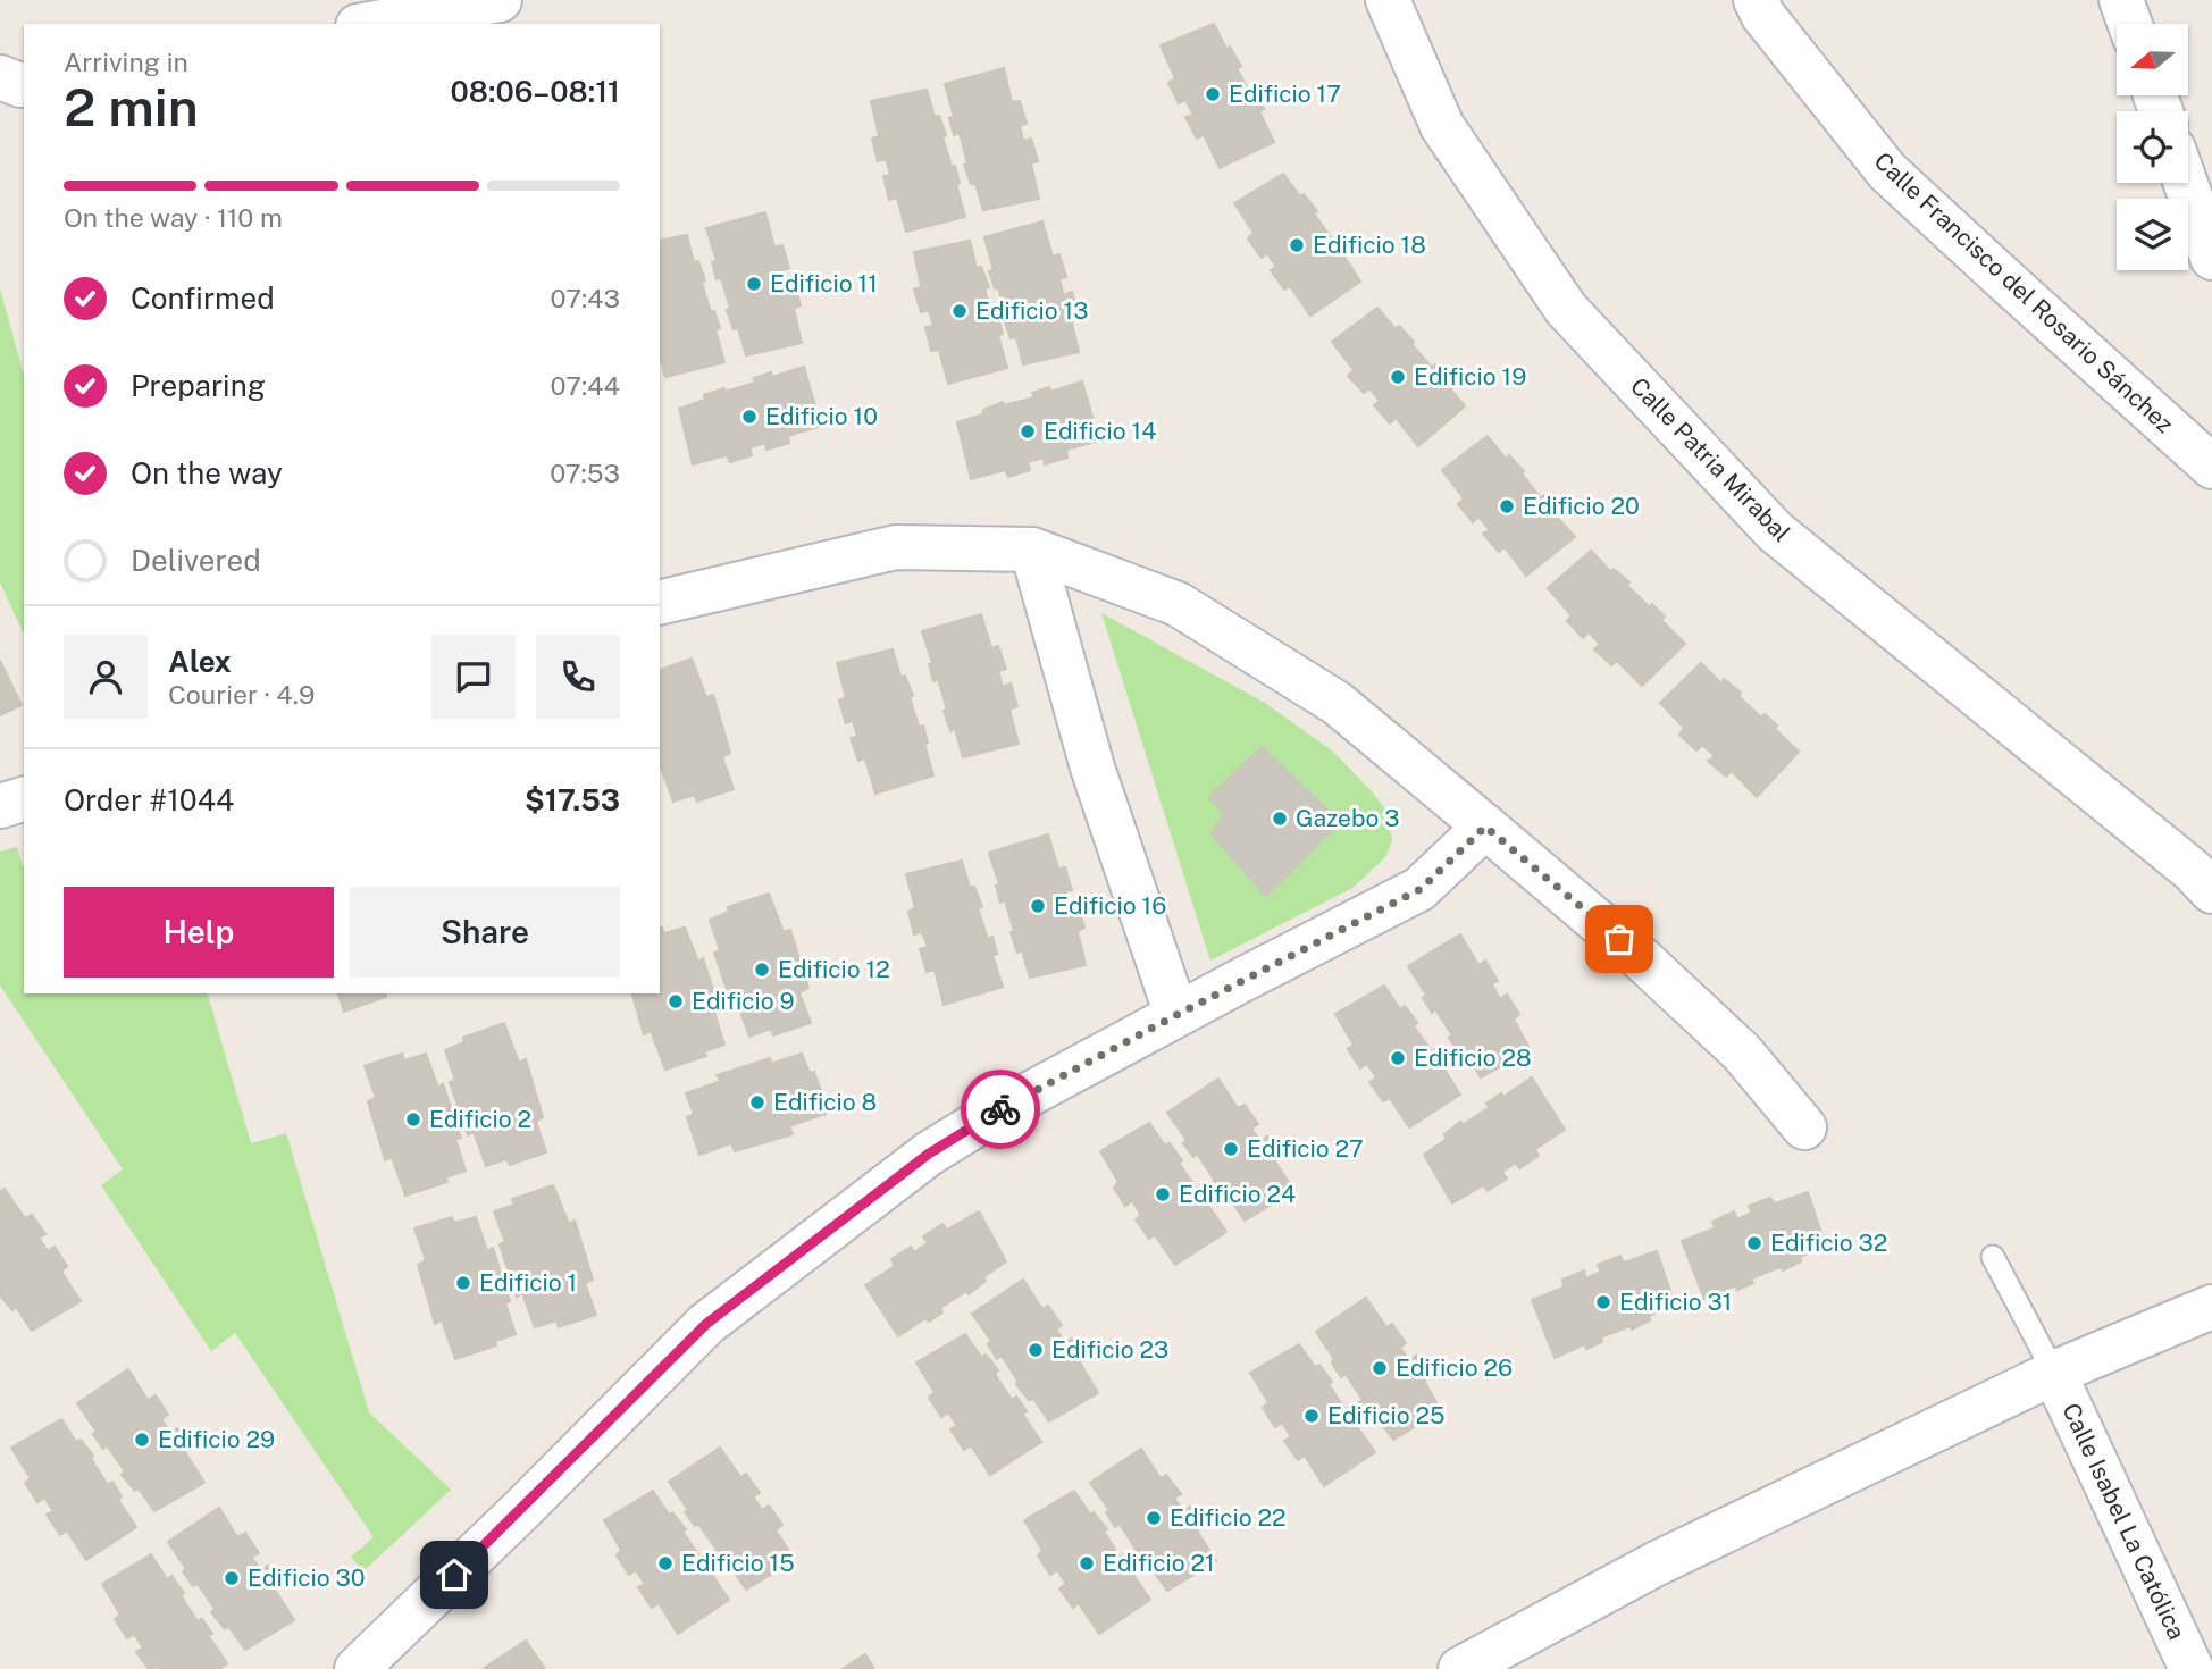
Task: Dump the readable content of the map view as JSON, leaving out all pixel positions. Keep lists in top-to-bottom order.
{
  "streets": {
    "street": ["Calle Francisco del Rosario Sánchez", "Calle Patria Mirabal", "Calle Isabel La Católica"]
  },
  "places": [
    "Edificio 17",
    "Edificio 18",
    "Edificio 11",
    "Edificio 13",
    "Edificio 19",
    "Edificio 10",
    "Edificio 14",
    "Edificio 20",
    "Gazebo 3",
    "Edificio 16",
    "Edificio 12",
    "Edificio 9",
    "Edificio 28",
    "Edificio 8",
    "Edificio 2",
    "Edificio 27",
    "Edificio 24",
    "Edificio 32",
    "Edificio 1",
    "Edificio 31",
    "Edificio 23",
    "Edificio 26",
    "Edificio 25",
    "Edificio 29",
    "Edificio 22",
    "Edificio 15",
    "Edificio 21",
    "Edificio 30"
  ],
  "north": "left",
  "page": {
    "heading": ["2 min", "Arriving in", "08:06–08:11"],
    "panel": [
      "Alex",
      "Courier · 4.9",
      "Order #1044",
      "$17.53"
    ],
    "bar": "On the way · 110 m",
    "list": [
      ["Confirmed", "07:43"],
      ["Preparing", "07:44"],
      ["On the way", "07:53"],
      "Delivered"
    ],
    "buttons": ["Help", "Share"]
  }
}
